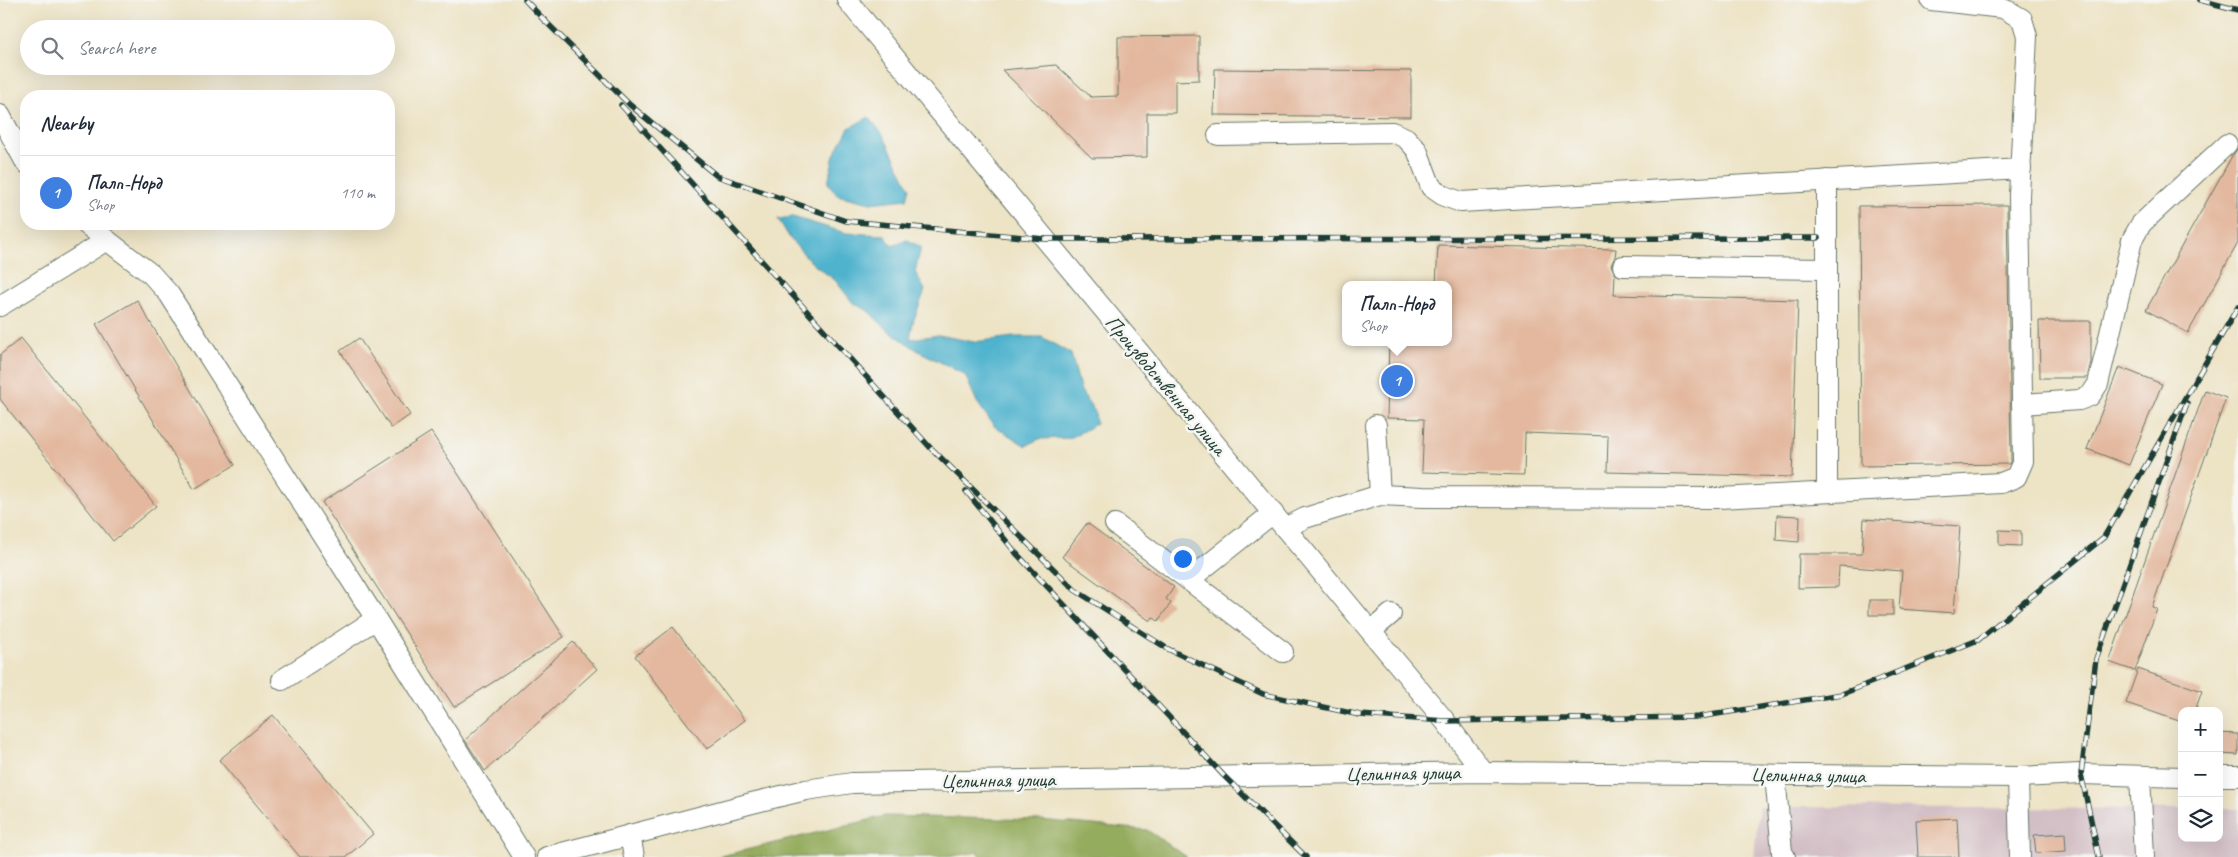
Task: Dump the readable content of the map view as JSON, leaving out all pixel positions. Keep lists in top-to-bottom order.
{
  "streets": {
    "street": ["Производственная улица", "Целинная улица"]
  },
  "crossings": [
    ["Производственная улица", "Целинная улица"]
  ],
  "page": {
    "search": "Search here",
    "heading": "Nearby",
    "list": [
      {
        "mark": "1",
        "name": "Палп-Норд",
        "note": "Shop",
        "value": "110 m"
      }
    ],
    "popup": ["Палп-Норд", "Shop"],
    "pins": "1",
    "map_buttons": ["+", "−"]
  }
}
